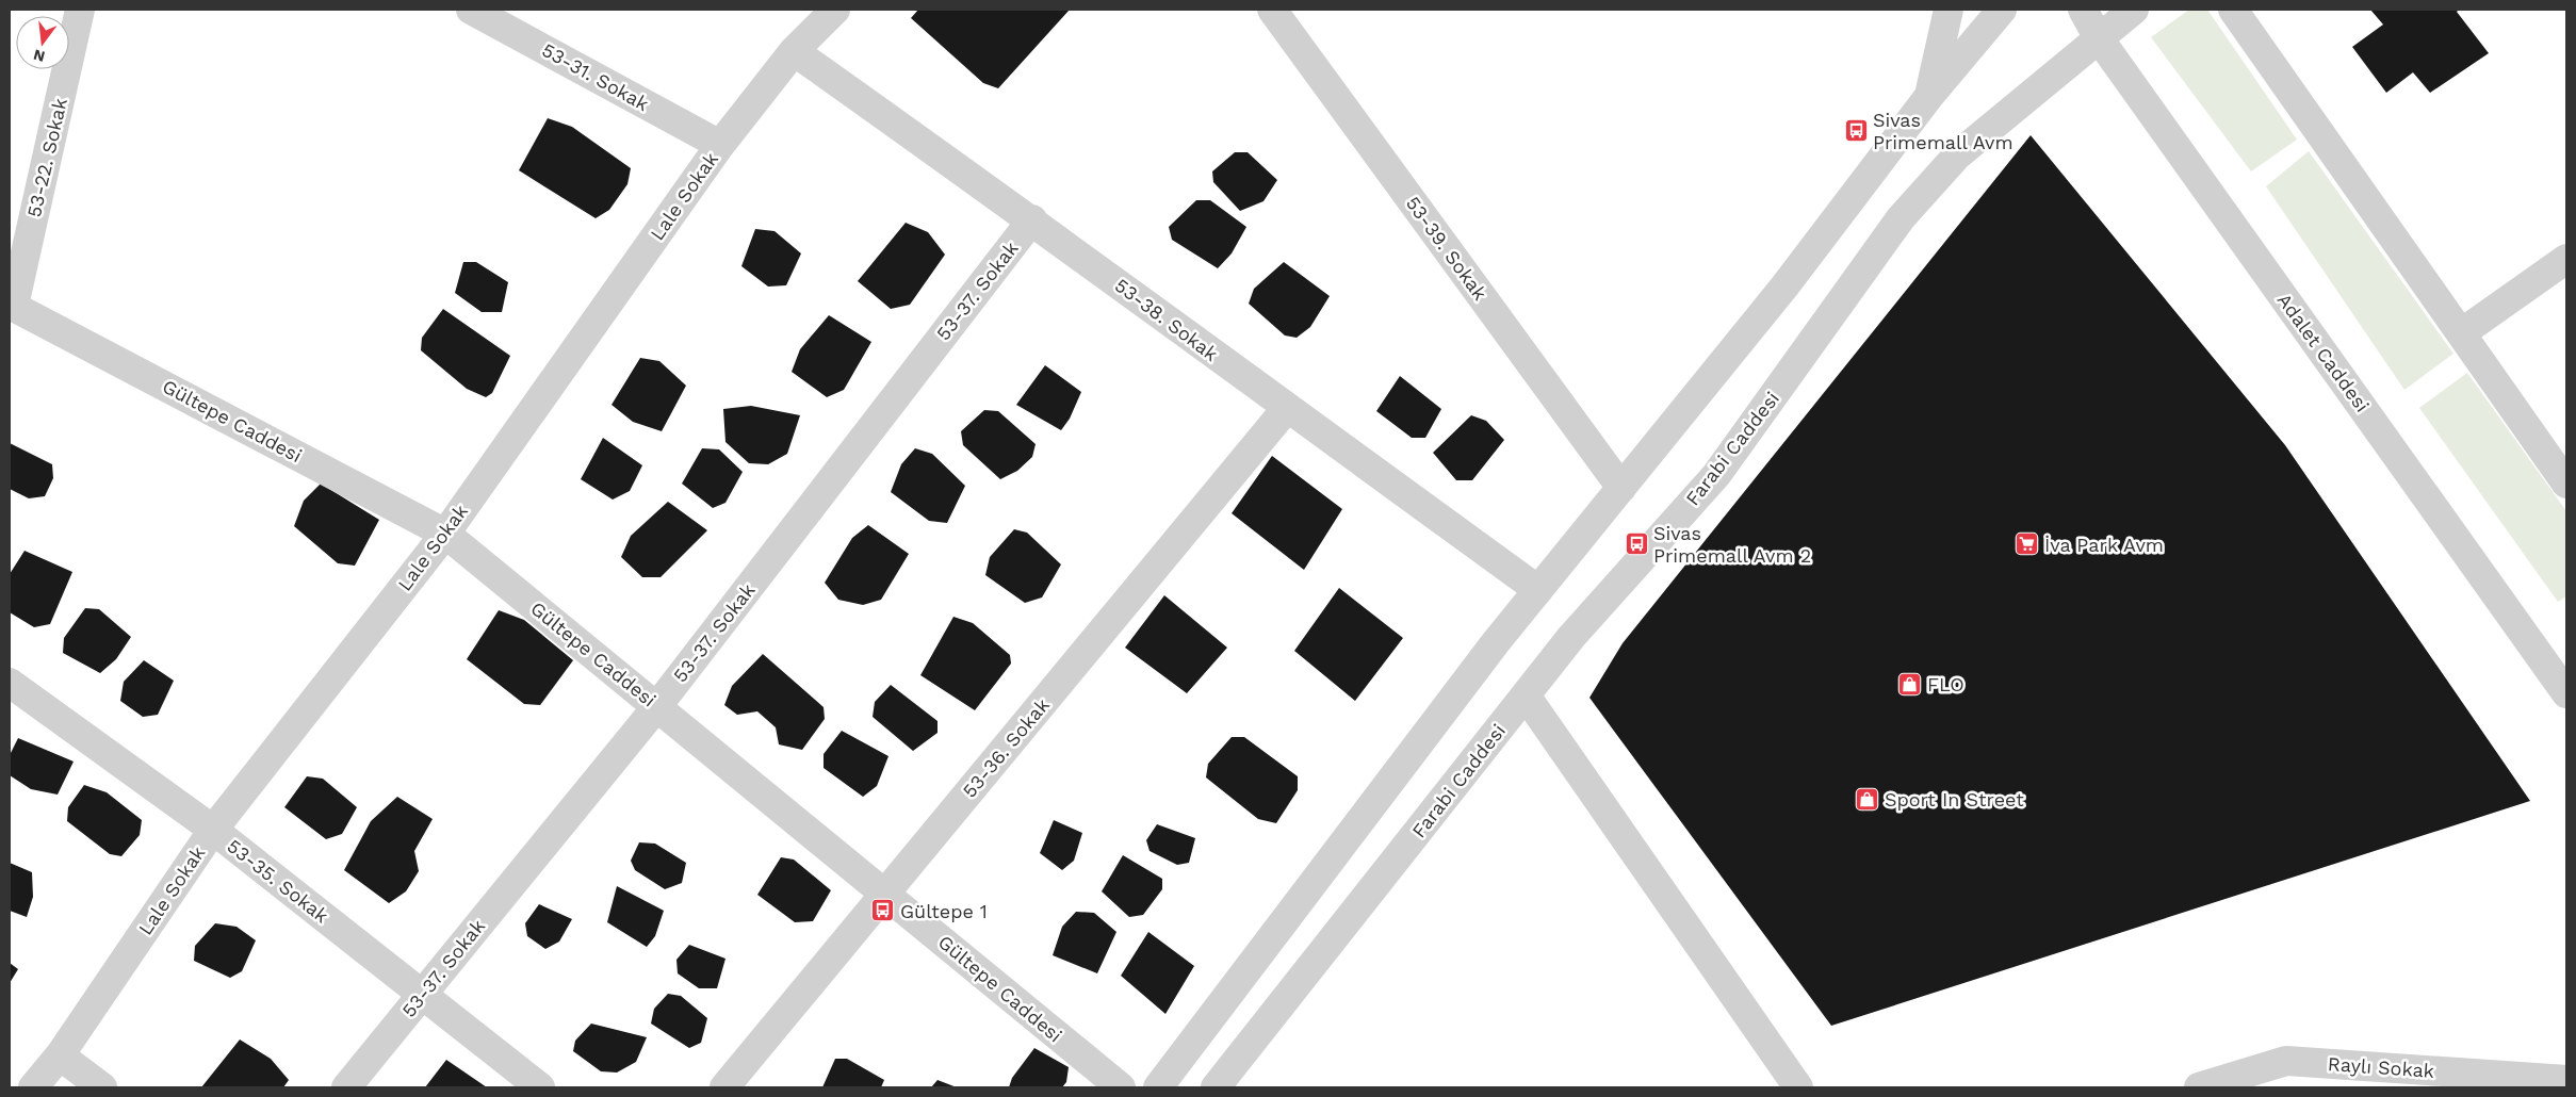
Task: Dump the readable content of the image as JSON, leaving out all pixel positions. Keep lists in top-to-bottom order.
{
  "streets": {
    "street": [
      "53-31. Sokak",
      "53-22. Sokak",
      "Lale Sokak",
      "53-39. Sokak",
      "53-37. Sokak",
      "53-38. Sokak",
      "Adalet Caddesi",
      "Gültepe Caddesi",
      "Farabi Caddesi",
      "53-36. Sokak",
      "53-35. Sokak",
      "Raylı Sokak"
    ]
  },
  "crossings": [
    ["53-31. Sokak", "Lale Sokak"],
    ["53-22. Sokak", "Gültepe Caddesi"],
    ["Lale Sokak", "53-38. Sokak"],
    ["Lale Sokak", "Gültepe Caddesi"],
    ["Lale Sokak", "53-35. Sokak"],
    ["53-37. Sokak", "53-38. Sokak"],
    ["53-37. Sokak", "Gültepe Caddesi"],
    ["53-37. Sokak", "53-35. Sokak"],
    ["53-38. Sokak", "53-36. Sokak"],
    ["Adalet Caddesi", "Farabi Caddesi"],
    ["Gültepe Caddesi", "53-36. Sokak"]
  ],
  "places": {
    "bus stop": ["Sivas Primemall Avm", "Sivas Primemall Avm 2", "Gültepe 1"],
    "supermarket": ["İva Park Avm"],
    "shop": ["FLO", "Sport In Street"]
  },
  "north": "bottom"
}
